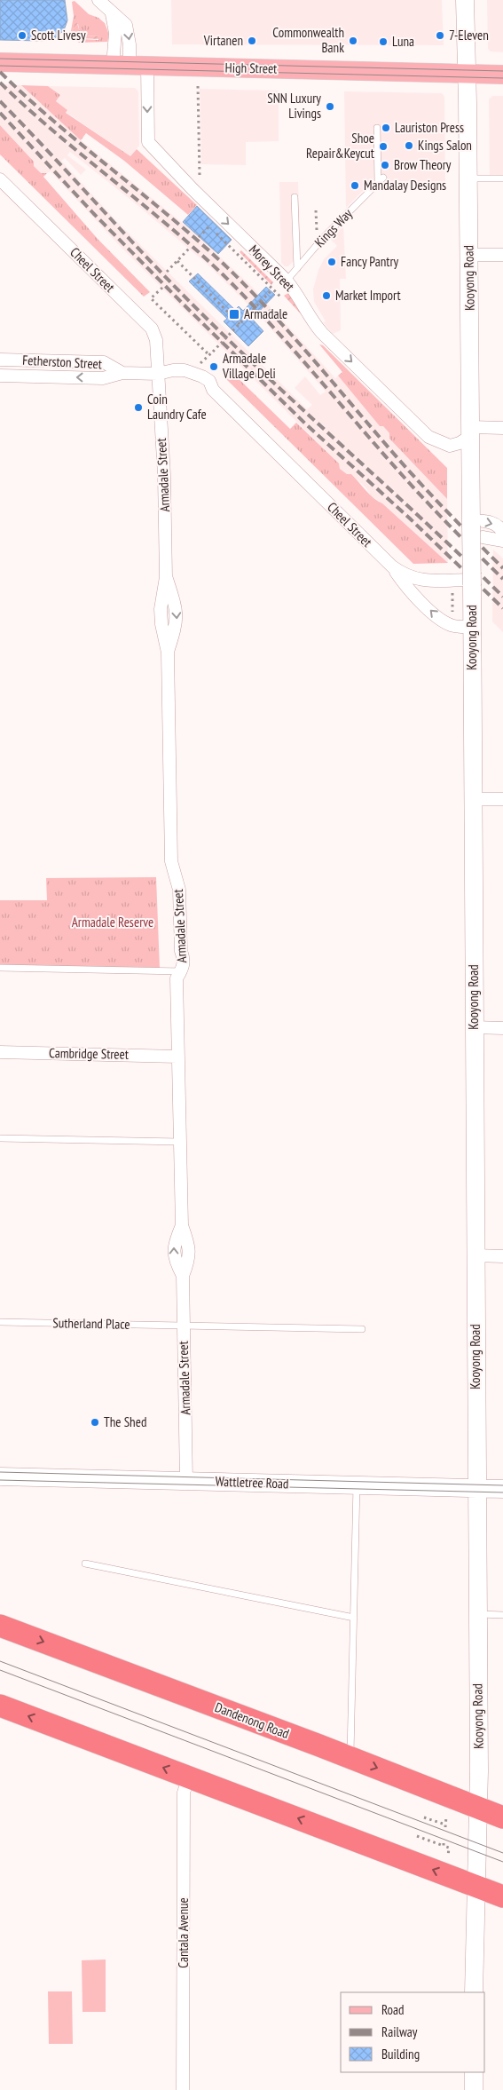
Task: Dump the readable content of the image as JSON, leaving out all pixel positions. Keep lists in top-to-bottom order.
{
  "streets": {
    "highway": ["Dandenong Road"],
    "main road": ["High Street"],
    "street": [
      "Morey Street",
      "Cheel Street",
      "Kooyong Road",
      "Fetherston Street",
      "Armadale Street",
      "Cambridge Street",
      "Wattletree Road",
      "Cantala Avenue"
    ],
    "lane": ["Kings Way", "Sutherland Place"]
  },
  "crossings": [
    ["High Street", "Morey Street"],
    ["High Street", "Kooyong Road"],
    ["Kings Way", "Morey Street"],
    ["Morey Street", "Kooyong Road"],
    ["Cheel Street", "Kooyong Road"],
    ["Cheel Street", "Fetherston Street"],
    ["Cheel Street", "Armadale Street"],
    ["Kooyong Road", "Wattletree Road"],
    ["Kooyong Road", "Dandenong Road"],
    ["Fetherston Street", "Armadale Street"],
    ["Armadale Street", "Cambridge Street"],
    ["Armadale Street", "Sutherland Place"],
    ["Armadale Street", "Wattletree Road"]
  ],
  "one_way": ["Morey Street"],
  "parks": ["Armadale Reserve"],
  "places": {
    "other": [
      "Scott Livesy",
      "7-Eleven",
      "Virtanen",
      "Commonwealth Bank",
      "Luna",
      "SNN Luxury Livings",
      "Lauriston Press",
      "Kings Salon",
      "Shoe Repair&Keycut",
      "Brow Theory",
      "Mandalay Designs",
      "Fancy Pantry",
      "Market Import",
      "Armadale Village Deli",
      "Coin Laundry Cafe",
      "The Shed"
    ],
    "transit": ["Armadale"]
  },
  "legend": ["Road", "Railway", "Building"]
}
